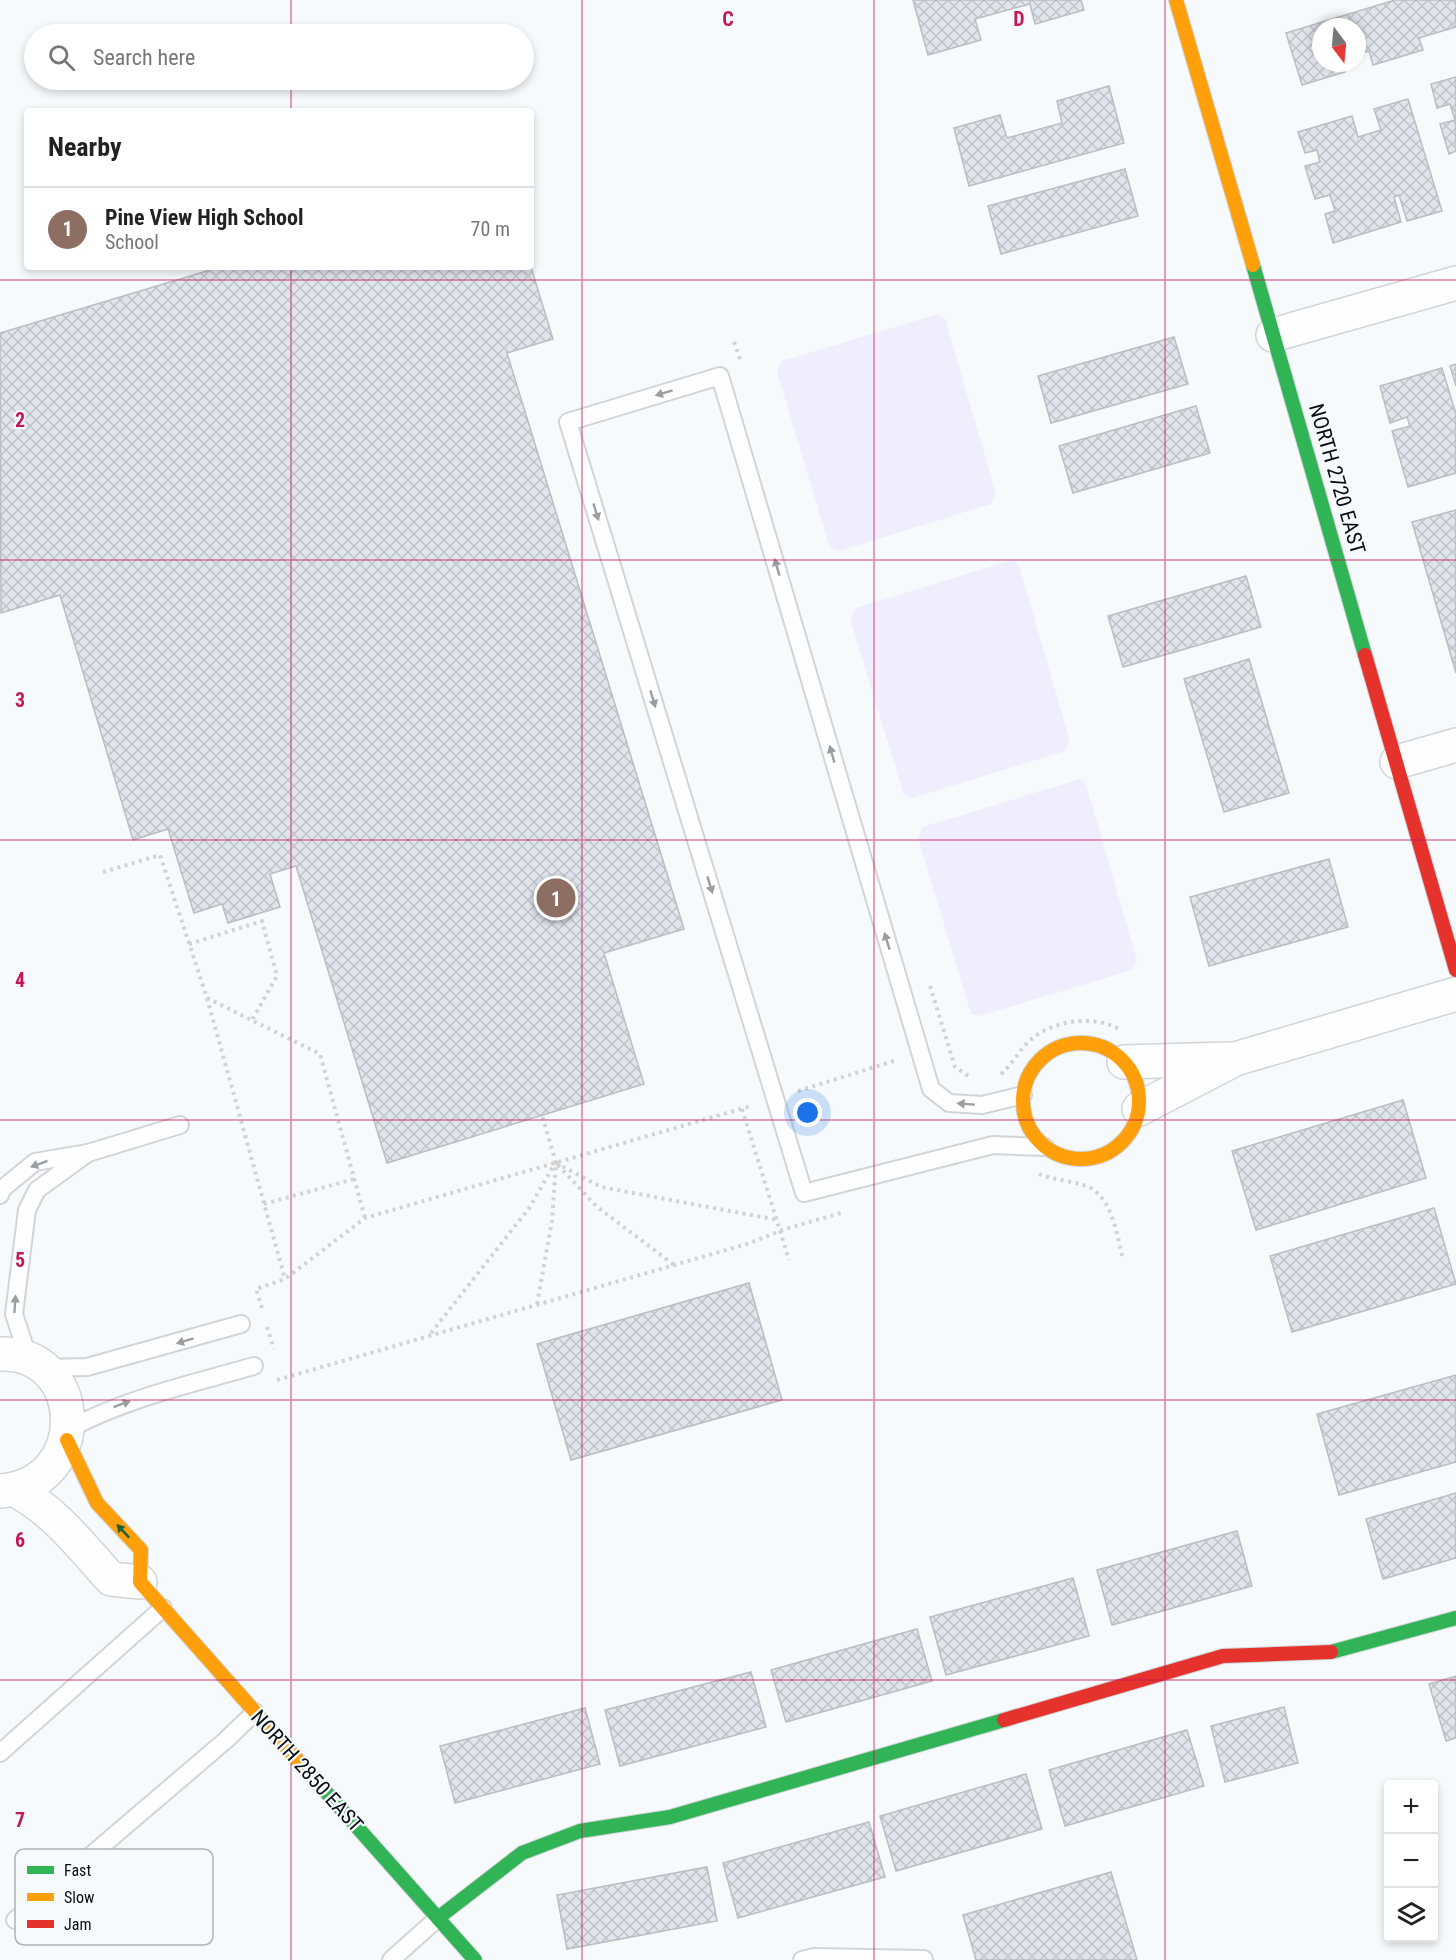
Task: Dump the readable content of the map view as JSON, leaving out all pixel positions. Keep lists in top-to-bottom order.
{
  "streets": {
    "street": ["NORTH 2720 EAST", "NORTH 2850 EAST"]
  },
  "legend": ["Fast", "Slow", "Jam"],
  "north": "bottom",
  "page": {
    "search": "Search here",
    "heading": "Nearby",
    "list": [
      {
        "mark": "1",
        "name": "Pine View High School",
        "note": "School",
        "value": "70 m"
      }
    ],
    "pins": "1",
    "map_buttons": ["+", "−"]
  },
  "grid": {
    "columns": ["C", "D"],
    "rows": [
      "2",
      "3",
      "4",
      "5",
      "6",
      "7"
    ]
  }
}
